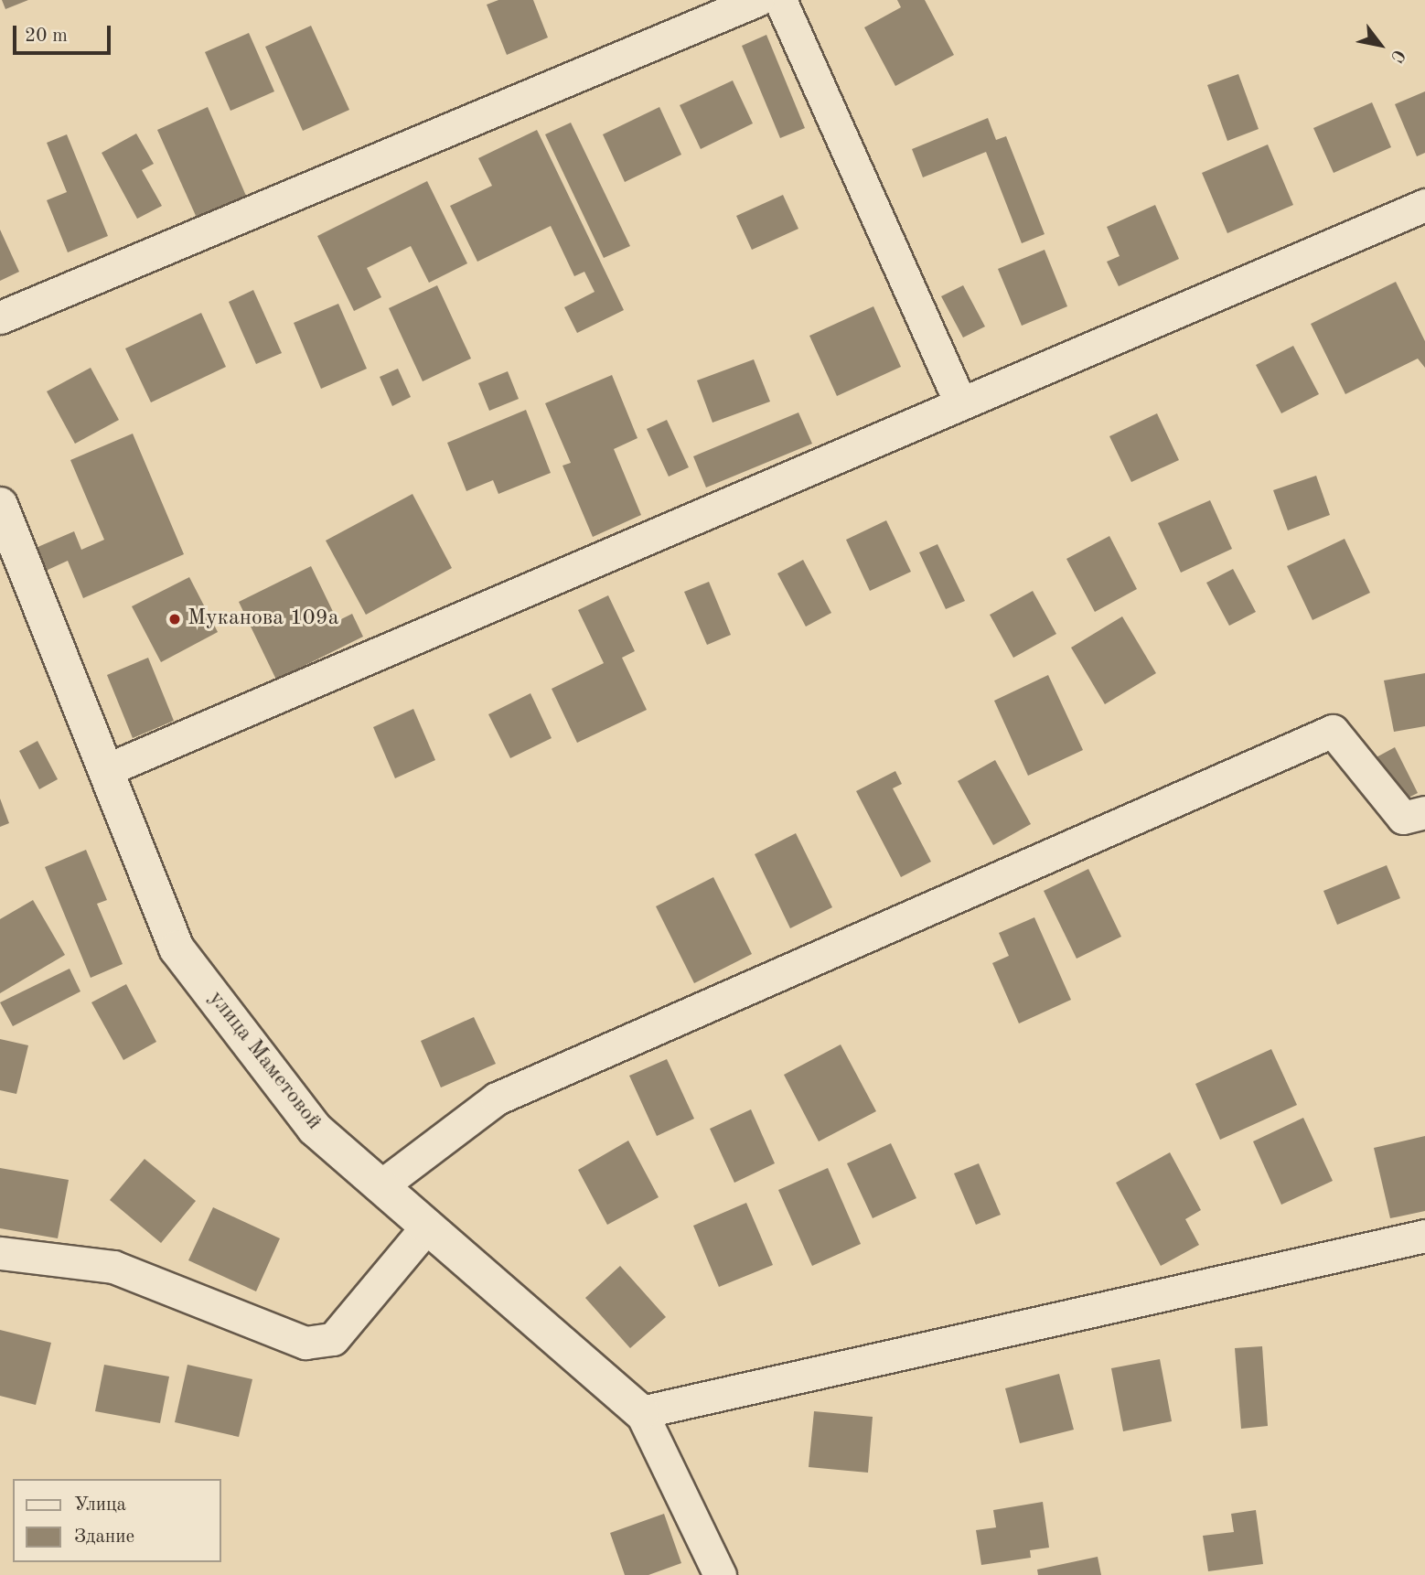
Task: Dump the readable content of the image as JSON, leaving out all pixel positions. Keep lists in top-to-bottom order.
{
  "streets": {
    "street": ["улица Маметовой"]
  },
  "places": ["Муканова 109а"],
  "legend": ["Улица", "Здание"],
  "scale_bar": "20 m",
  "north": "bottom right"
}
